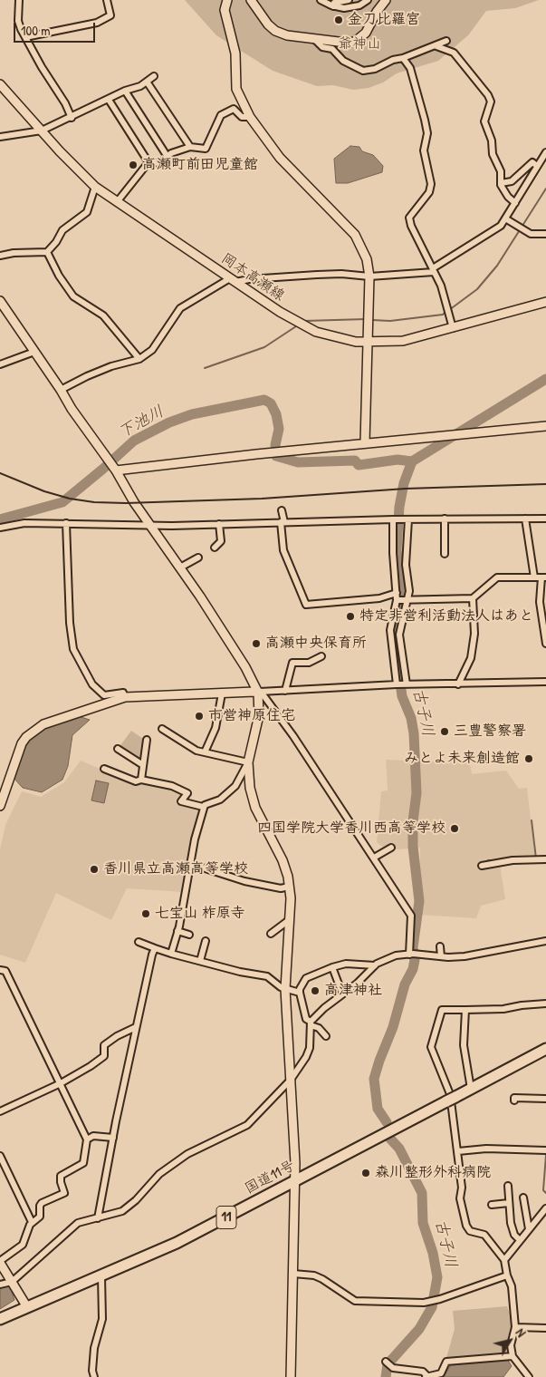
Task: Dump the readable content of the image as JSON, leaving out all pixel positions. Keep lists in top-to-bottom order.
{
  "streets": {
    "highway": ["国道11号", "11"],
    "street": ["岡本高瀬線"]
  },
  "water": ["下池川", "古子川"],
  "parks": ["爺神山"],
  "places": [
    "金刀比羅宮",
    "高瀬町前田児童館",
    "特定非営利活動法人はあと",
    "高瀬中央保育所",
    "市営神原住宅",
    "三豊警察署",
    "みとよ未来創造館",
    "四国学院大学香川西高等学校",
    "香川県立高瀬高等学校",
    "七宝山 柞原寺",
    "高津神社",
    "森川整形外科病院"
  ],
  "scale_bar": "100 m",
  "north": "top right"
}
